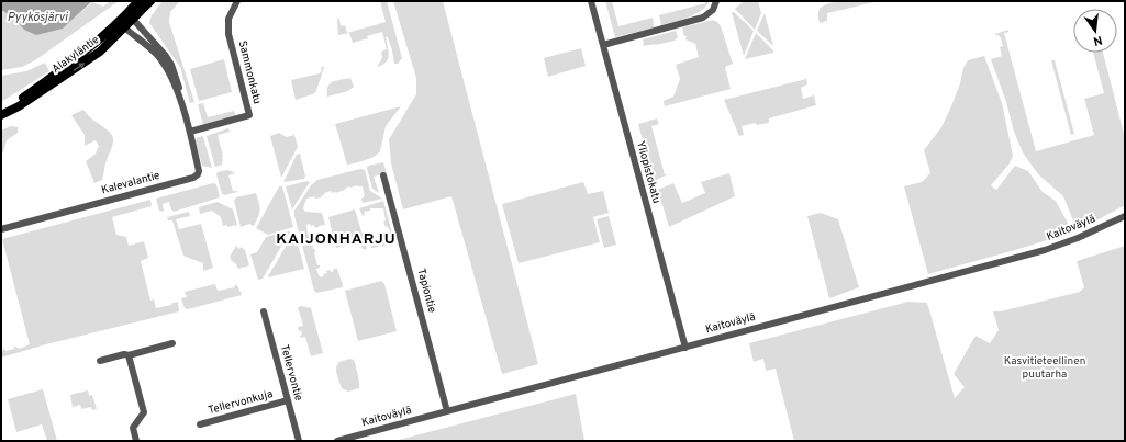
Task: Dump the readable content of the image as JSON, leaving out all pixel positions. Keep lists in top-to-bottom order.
{
  "streets": {
    "main road": ["Alakyläntie"],
    "street": [
      "Sammonkatu",
      "Yliopistokatu",
      "Kalevalantie",
      "Kaitoväylä",
      "Tapiontie",
      "Tellervontie",
      "Tellervonkuja"
    ]
  },
  "crossings": [
    ["Alakyläntie", "Kalevalantie"],
    ["Sammonkatu", "Kalevalantie"],
    ["Yliopistokatu", "Kaitoväylä"],
    ["Kaitoväylä", "Tapiontie"],
    ["Tellervontie", "Tellervonkuja"]
  ],
  "districts": ["KAIJONHARJU"],
  "water": ["Pyykösjärvi"],
  "parks": ["Kasvitieteellinen puutarha"],
  "north": "bottom"
}
